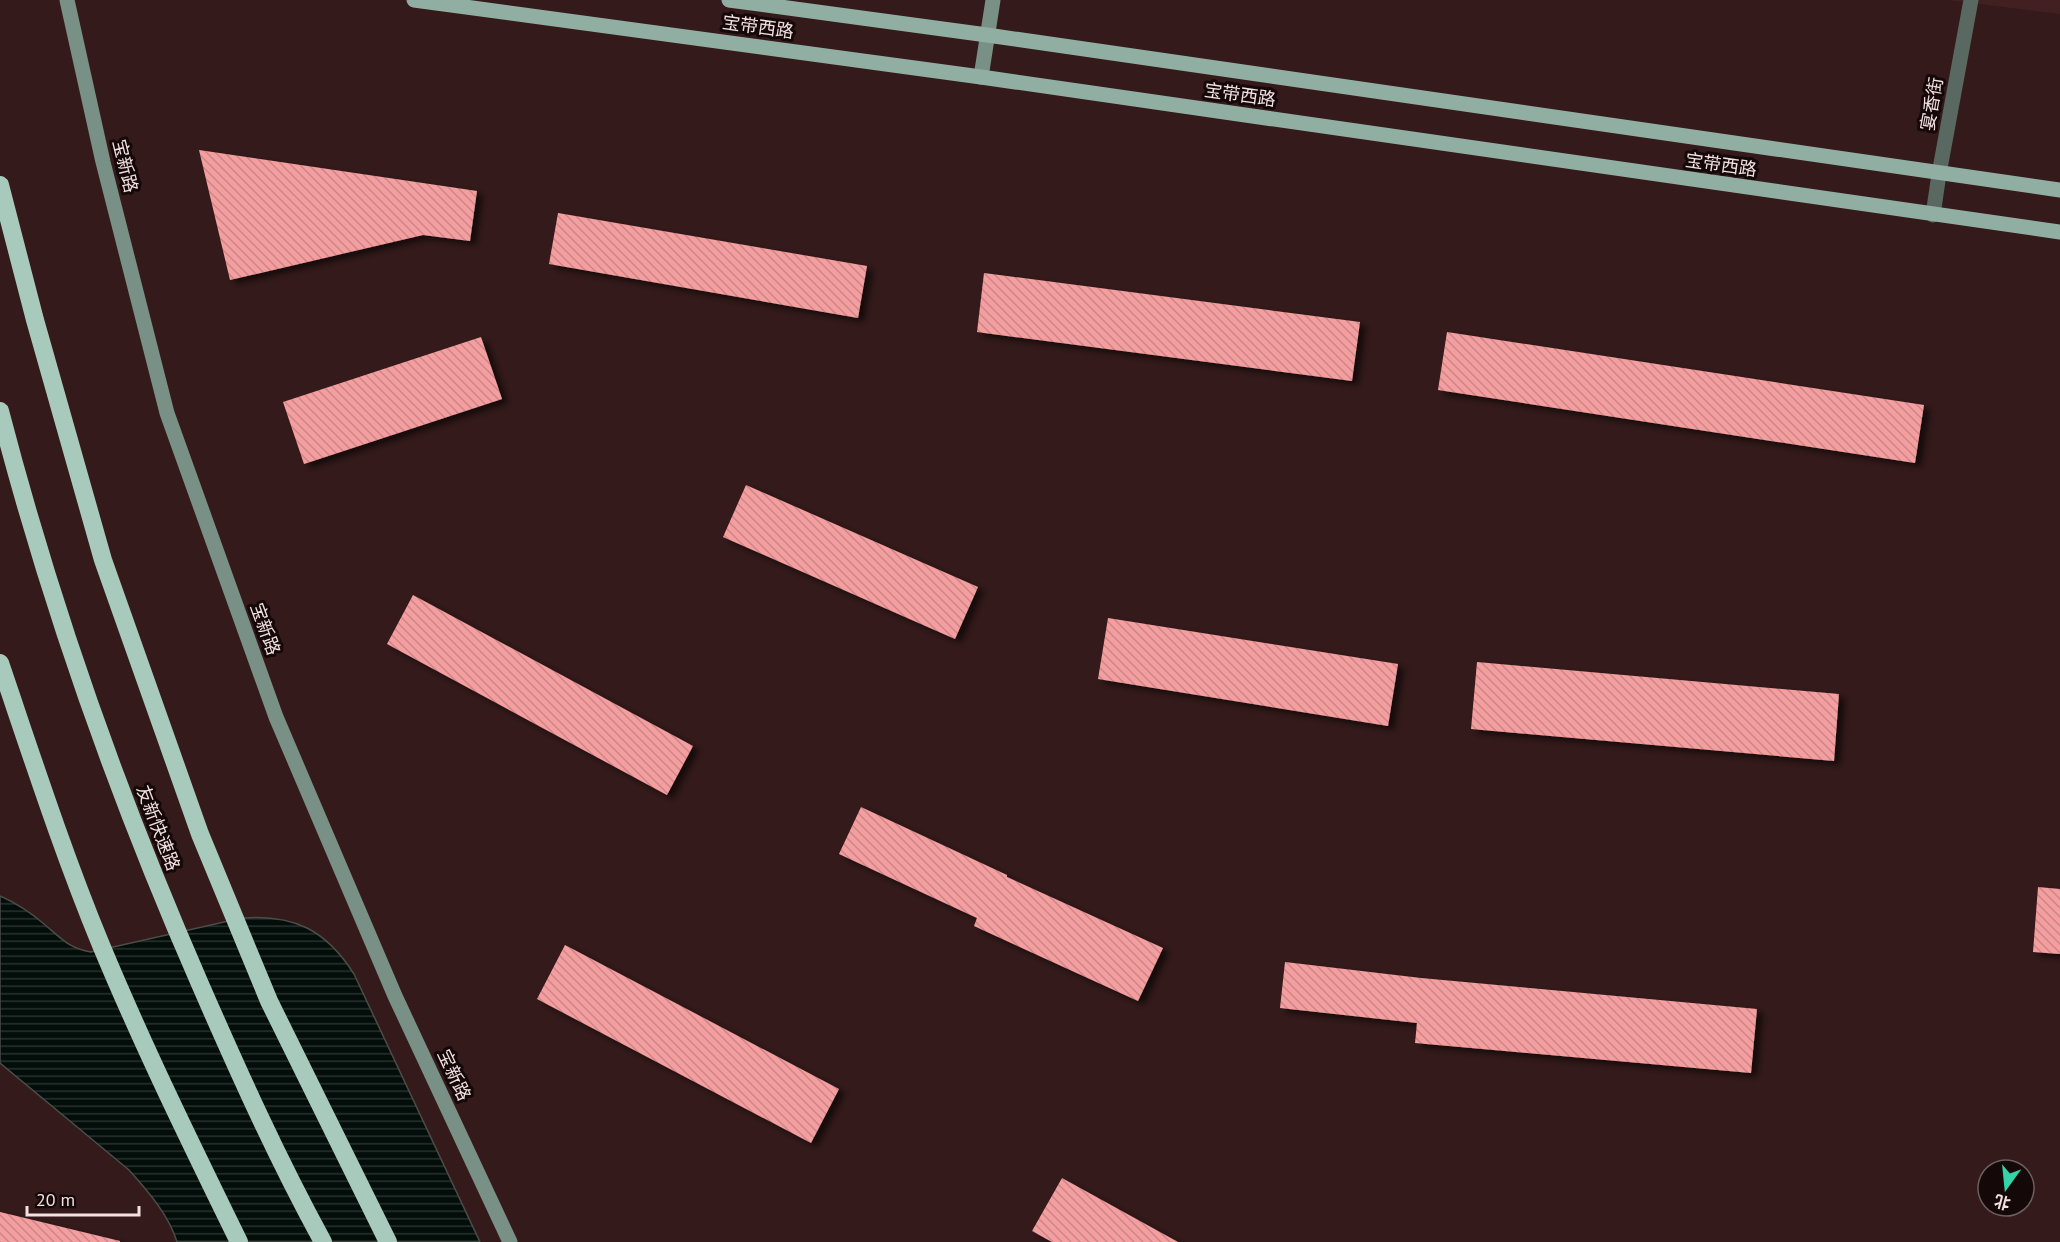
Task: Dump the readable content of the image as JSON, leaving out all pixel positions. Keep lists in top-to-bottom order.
{
  "streets": {
    "highway": ["友新快速路"],
    "main road": ["宝带西路"],
    "street": ["宴香街", "宝新路"]
  },
  "crossings": [
    ["宝带西路", "宴香街"]
  ],
  "scale_bar": "20 m",
  "north": "bottom"
}
